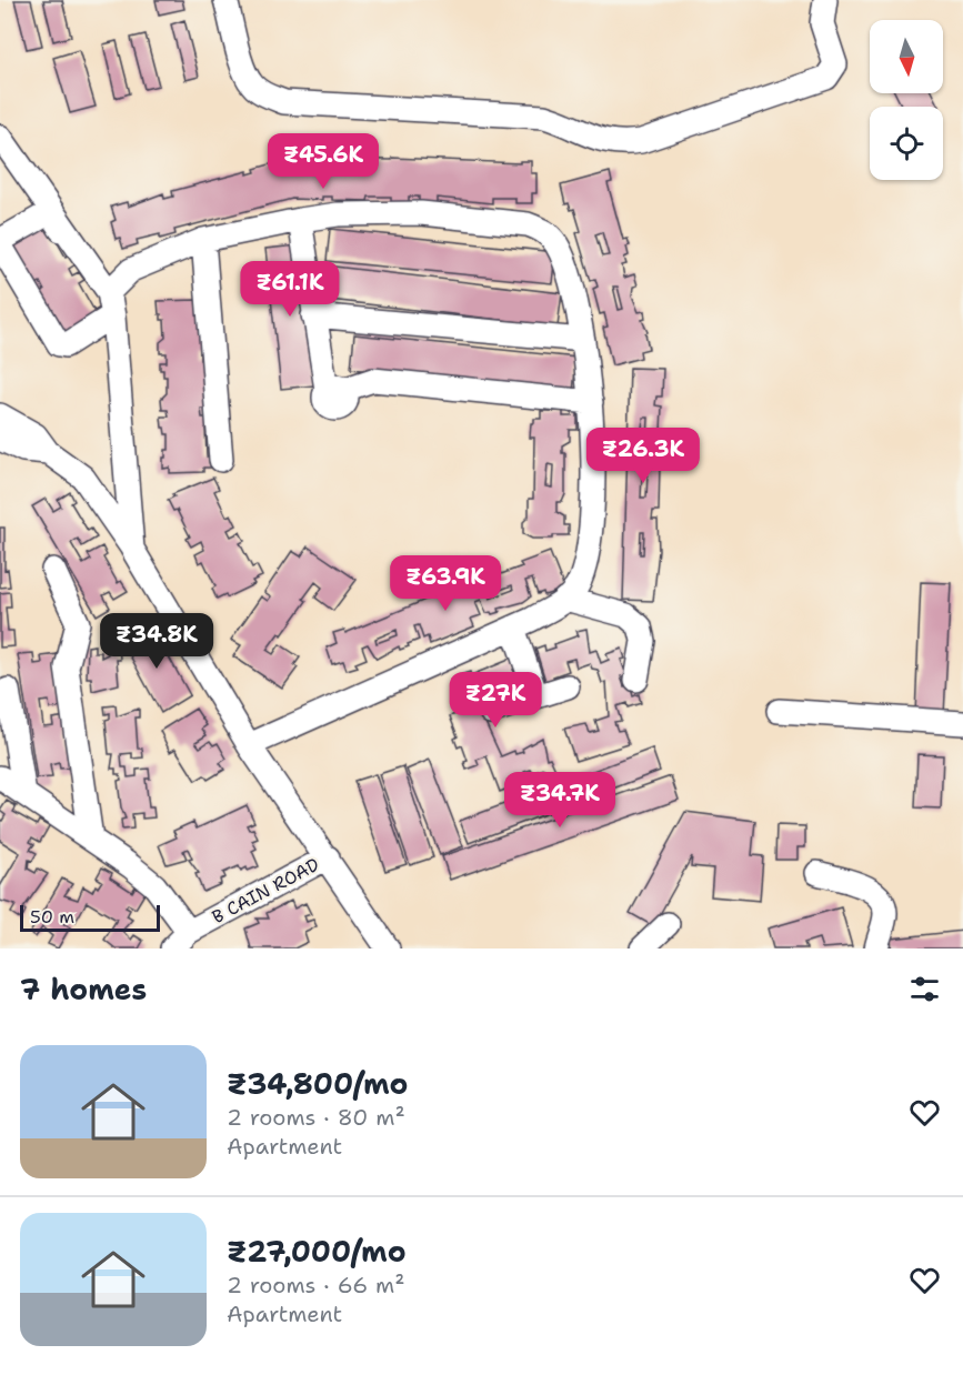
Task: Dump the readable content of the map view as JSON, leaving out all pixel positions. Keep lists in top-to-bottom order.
{
  "streets": {
    "street": ["B CAIN ROAD"]
  },
  "scale_bar": "50 m",
  "north": "bottom",
  "page": {
    "price": [
      "₹45.6K",
      "₹61.1K",
      "₹26.3K",
      "₹63.9K",
      "₹34.8K",
      "₹27K",
      "₹34.7K"
    ],
    "scale": "50 m",
    "heading": "7 homes",
    "list": [
      {
        "name": "₹34,800/mo",
        "note": "2 rooms · 80 m² · Apartment"
      },
      {
        "name": "₹27,000/mo",
        "note": "2 rooms · 66 m² · Apartment"
      }
    ]
  }
}
